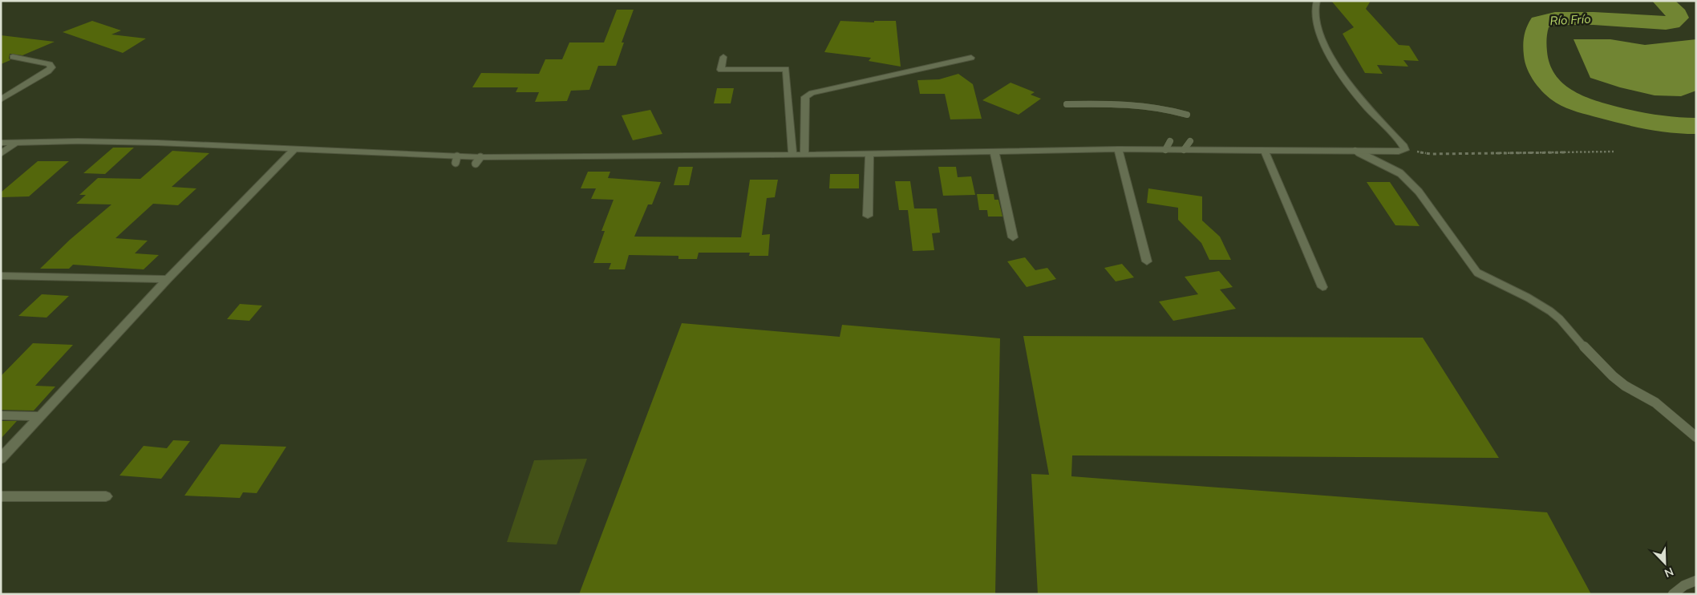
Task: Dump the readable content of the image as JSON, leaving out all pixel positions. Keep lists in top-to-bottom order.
{
  "water": ["Río Frío"],
  "north": "bottom right"
}
